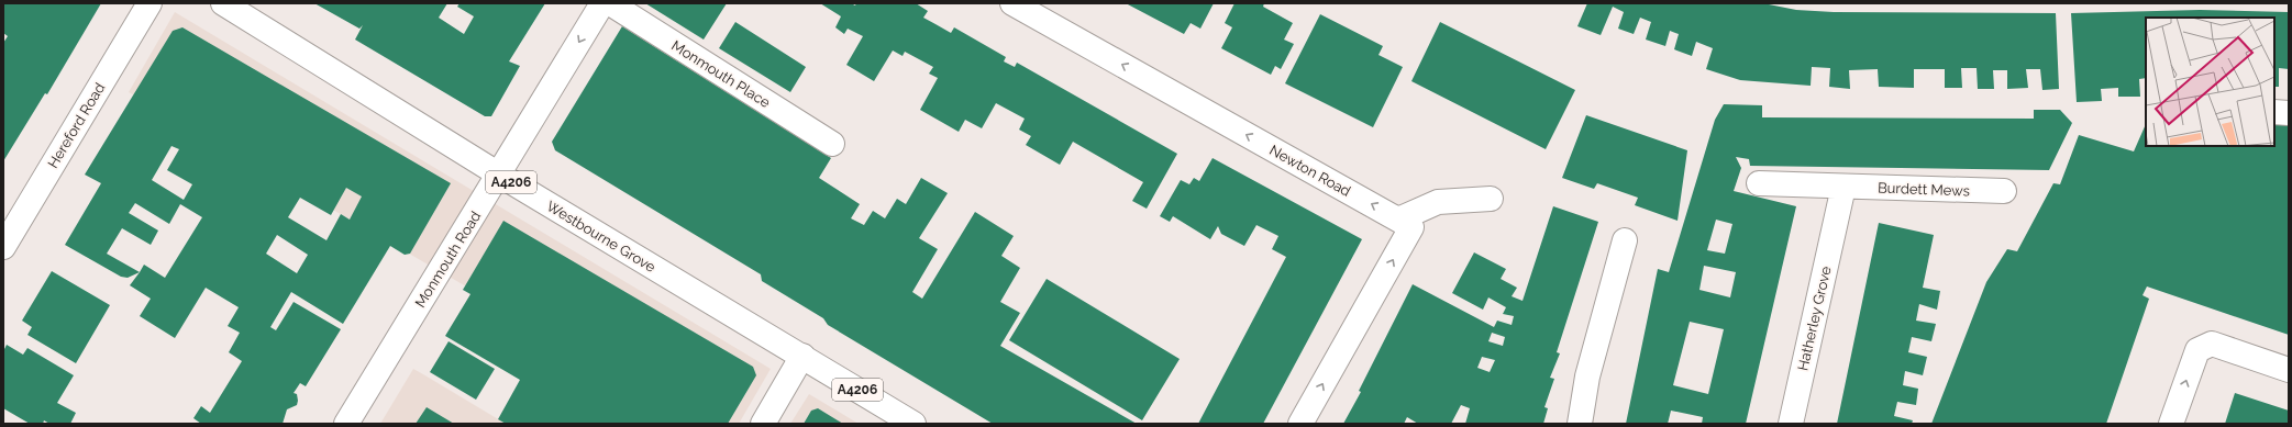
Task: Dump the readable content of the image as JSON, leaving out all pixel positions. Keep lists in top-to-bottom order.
{
  "streets": {
    "street": [
      "Monmouth Place",
      "Hereford Road",
      "Newton Road",
      "A4206",
      "Burdett Mews",
      "Westbourne Grove",
      "Monmouth Road",
      "Hatherley Grove"
    ]
  },
  "crossings": [
    ["Burdett Mews", "Hatherley Grove"],
    ["Westbourne Grove", "Monmouth Road"]
  ],
  "one_way": ["Monmouth Road"]
}
